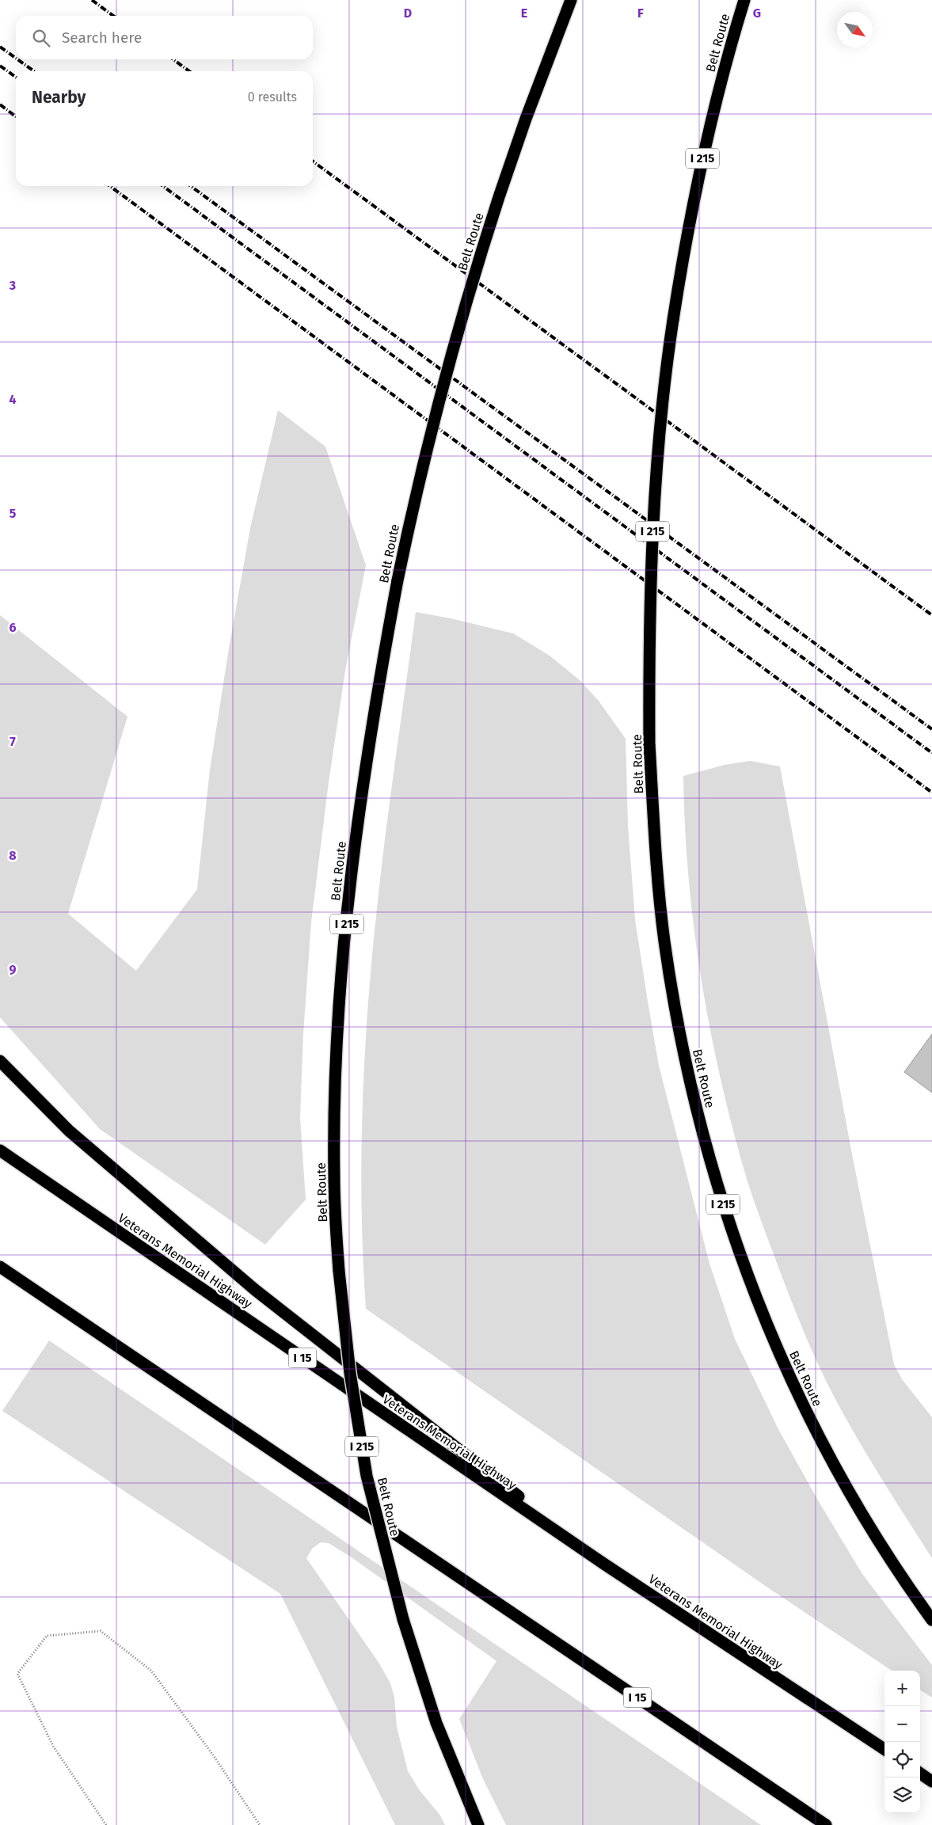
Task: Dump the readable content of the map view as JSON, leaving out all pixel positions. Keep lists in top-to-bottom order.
{
  "streets": {
    "highway": [
      "Belt Route",
      "I 215",
      "Veterans Memorial Highway",
      "I 15"
    ]
  },
  "north": "bottom right",
  "page": {
    "search": "Search here",
    "heading": ["Nearby", "0 results"],
    "map_buttons": ["+", "−"]
  },
  "grid": {
    "columns": [
      "D",
      "E",
      "F",
      "G"
    ],
    "rows": [
      "3",
      "4",
      "5",
      "6",
      "7",
      "8",
      "9"
    ]
  }
}
